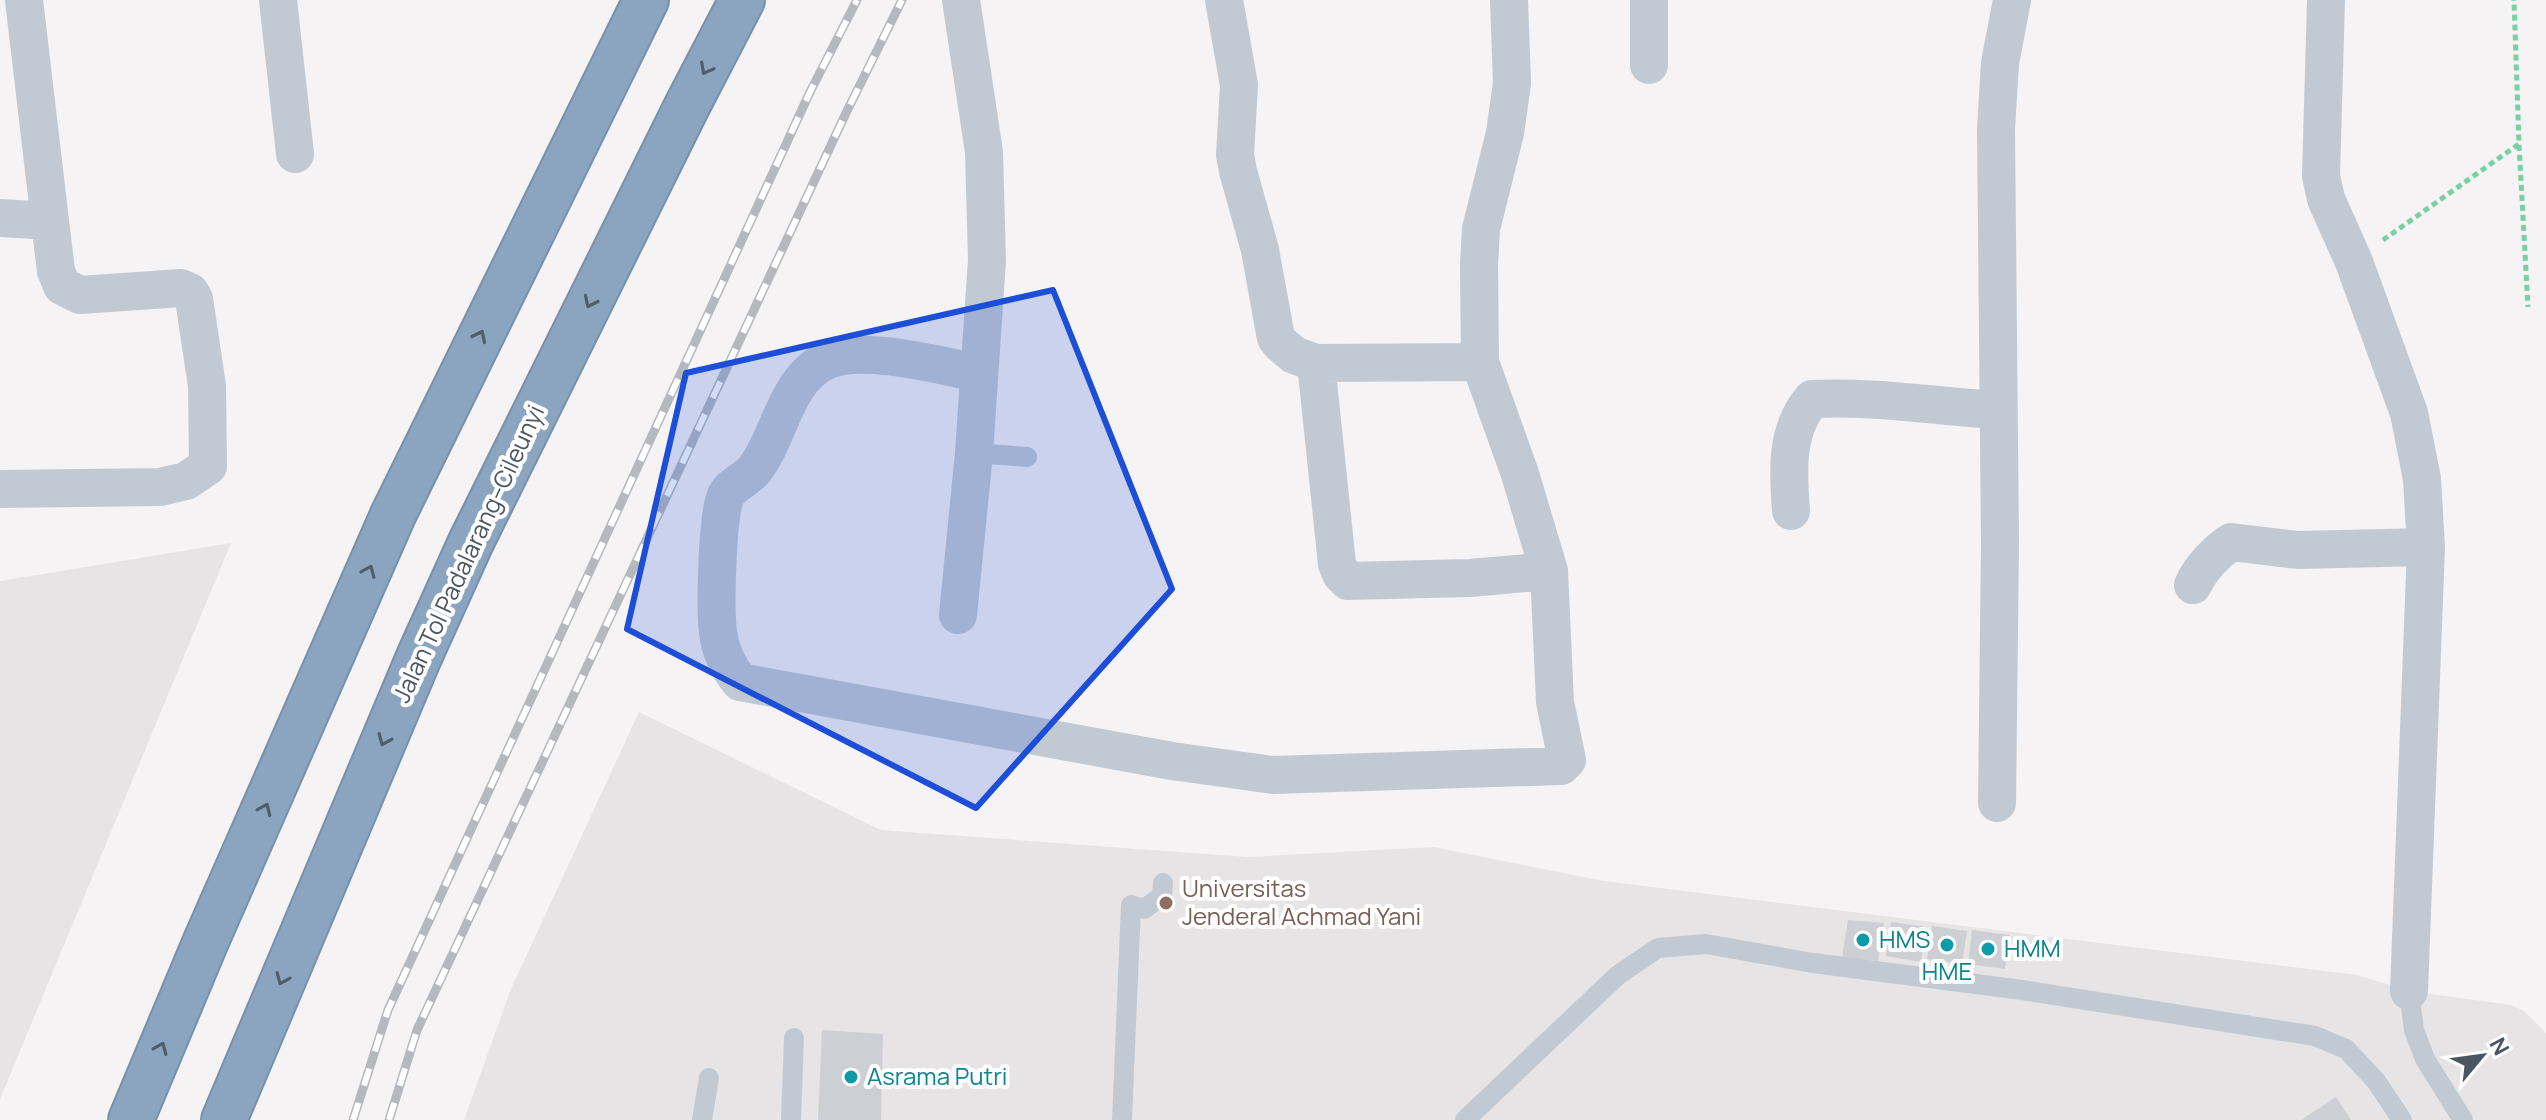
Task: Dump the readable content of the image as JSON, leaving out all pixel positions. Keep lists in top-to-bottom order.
{
  "streets": {
    "highway": ["Jalan Tol Padalarang–Cileunyi"]
  },
  "places": [
    "Universitas Jenderal Achmad Yani",
    "HMS",
    "HME",
    "HMM",
    "Asrama Putri"
  ],
  "north": "top right"
}
